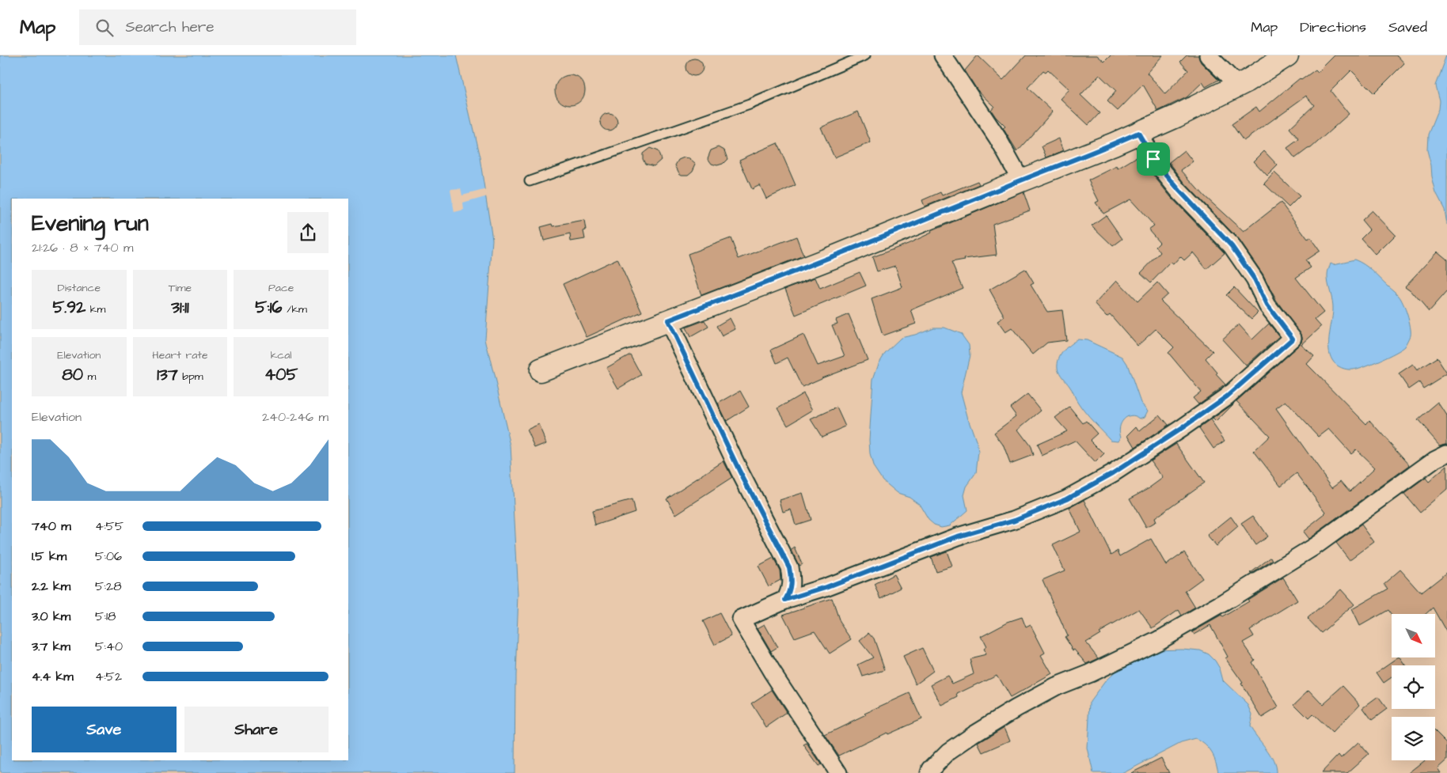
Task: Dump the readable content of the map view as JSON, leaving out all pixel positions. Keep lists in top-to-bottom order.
{
  "north": "bottom right",
  "page": {
    "header": "Map",
    "search": "Search here",
    "nav": ["Map", "Directions", "Saved"],
    "heading": ["Evening run", "21:26 · 8 × 740 m"],
    "stats": [
      ["Distance", "5.92 km"],
      ["Time", "31:11"],
      ["Pace", "5:16 /km"],
      ["Elevation", "80 m"],
      ["Heart rate", "137 bpm"],
      ["kcal", "405"]
    ],
    "chart": ["Elevation", "240–246 m"],
    "list": [
      {
        "name": "740 m",
        "note": "4:55"
      },
      {
        "name": "1.5 km",
        "note": "5:06"
      },
      {
        "name": "2.2 km",
        "note": "5:28"
      },
      {
        "name": "3.0 km",
        "note": "5:18"
      },
      {
        "name": "3.7 km",
        "note": "5:40"
      },
      {
        "name": "4.4 km",
        "note": "4:52"
      }
    ],
    "buttons": ["Save", "Share"]
  }
}
